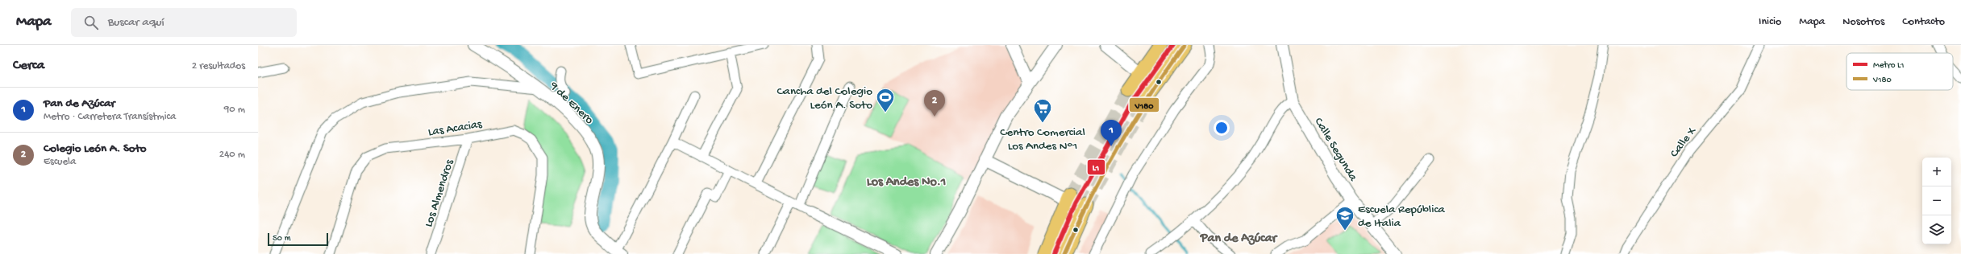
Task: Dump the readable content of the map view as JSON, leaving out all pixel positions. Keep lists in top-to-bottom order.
{
  "streets": {
    "street": [
      "9 de Enero",
      "Las Acacias",
      "Calle X",
      "Calle Segunda",
      "Los Almendros"
    ]
  },
  "crossings": [
    ["Las Acacias", "Los Almendros"]
  ],
  "districts": ["Los Andes No.1", "Pan de Azúcar"],
  "places": {
    "sports": ["Cancha del Colegio León A. Soto"],
    "supermarket": ["Centro Comercial Los Andes N°1"],
    "school or university": ["Escuela República de Italia"]
  },
  "lines": ["metro line L1", "transit line V180"],
  "legend": ["Metro L1", "V180"],
  "scale_bar": "50 m",
  "page": {
    "header": "Mapa",
    "search": "Buscar aquí",
    "nav": [
      "Inicio",
      "Mapa",
      "Nosotros",
      "Contacto"
    ],
    "heading": ["Cerca", "2 resultados"],
    "list": [
      {
        "mark": "1",
        "name": "Pan de Azúcar",
        "note": "Metro · Carretera Transístmica",
        "value": "90 m"
      },
      {
        "mark": "2",
        "name": "Colegio León A. Soto",
        "note": "Escuela",
        "value": "240 m"
      }
    ],
    "pins": ["2", "1"],
    "map_buttons": ["+", "−"],
    "scale": "50 m"
  }
}
